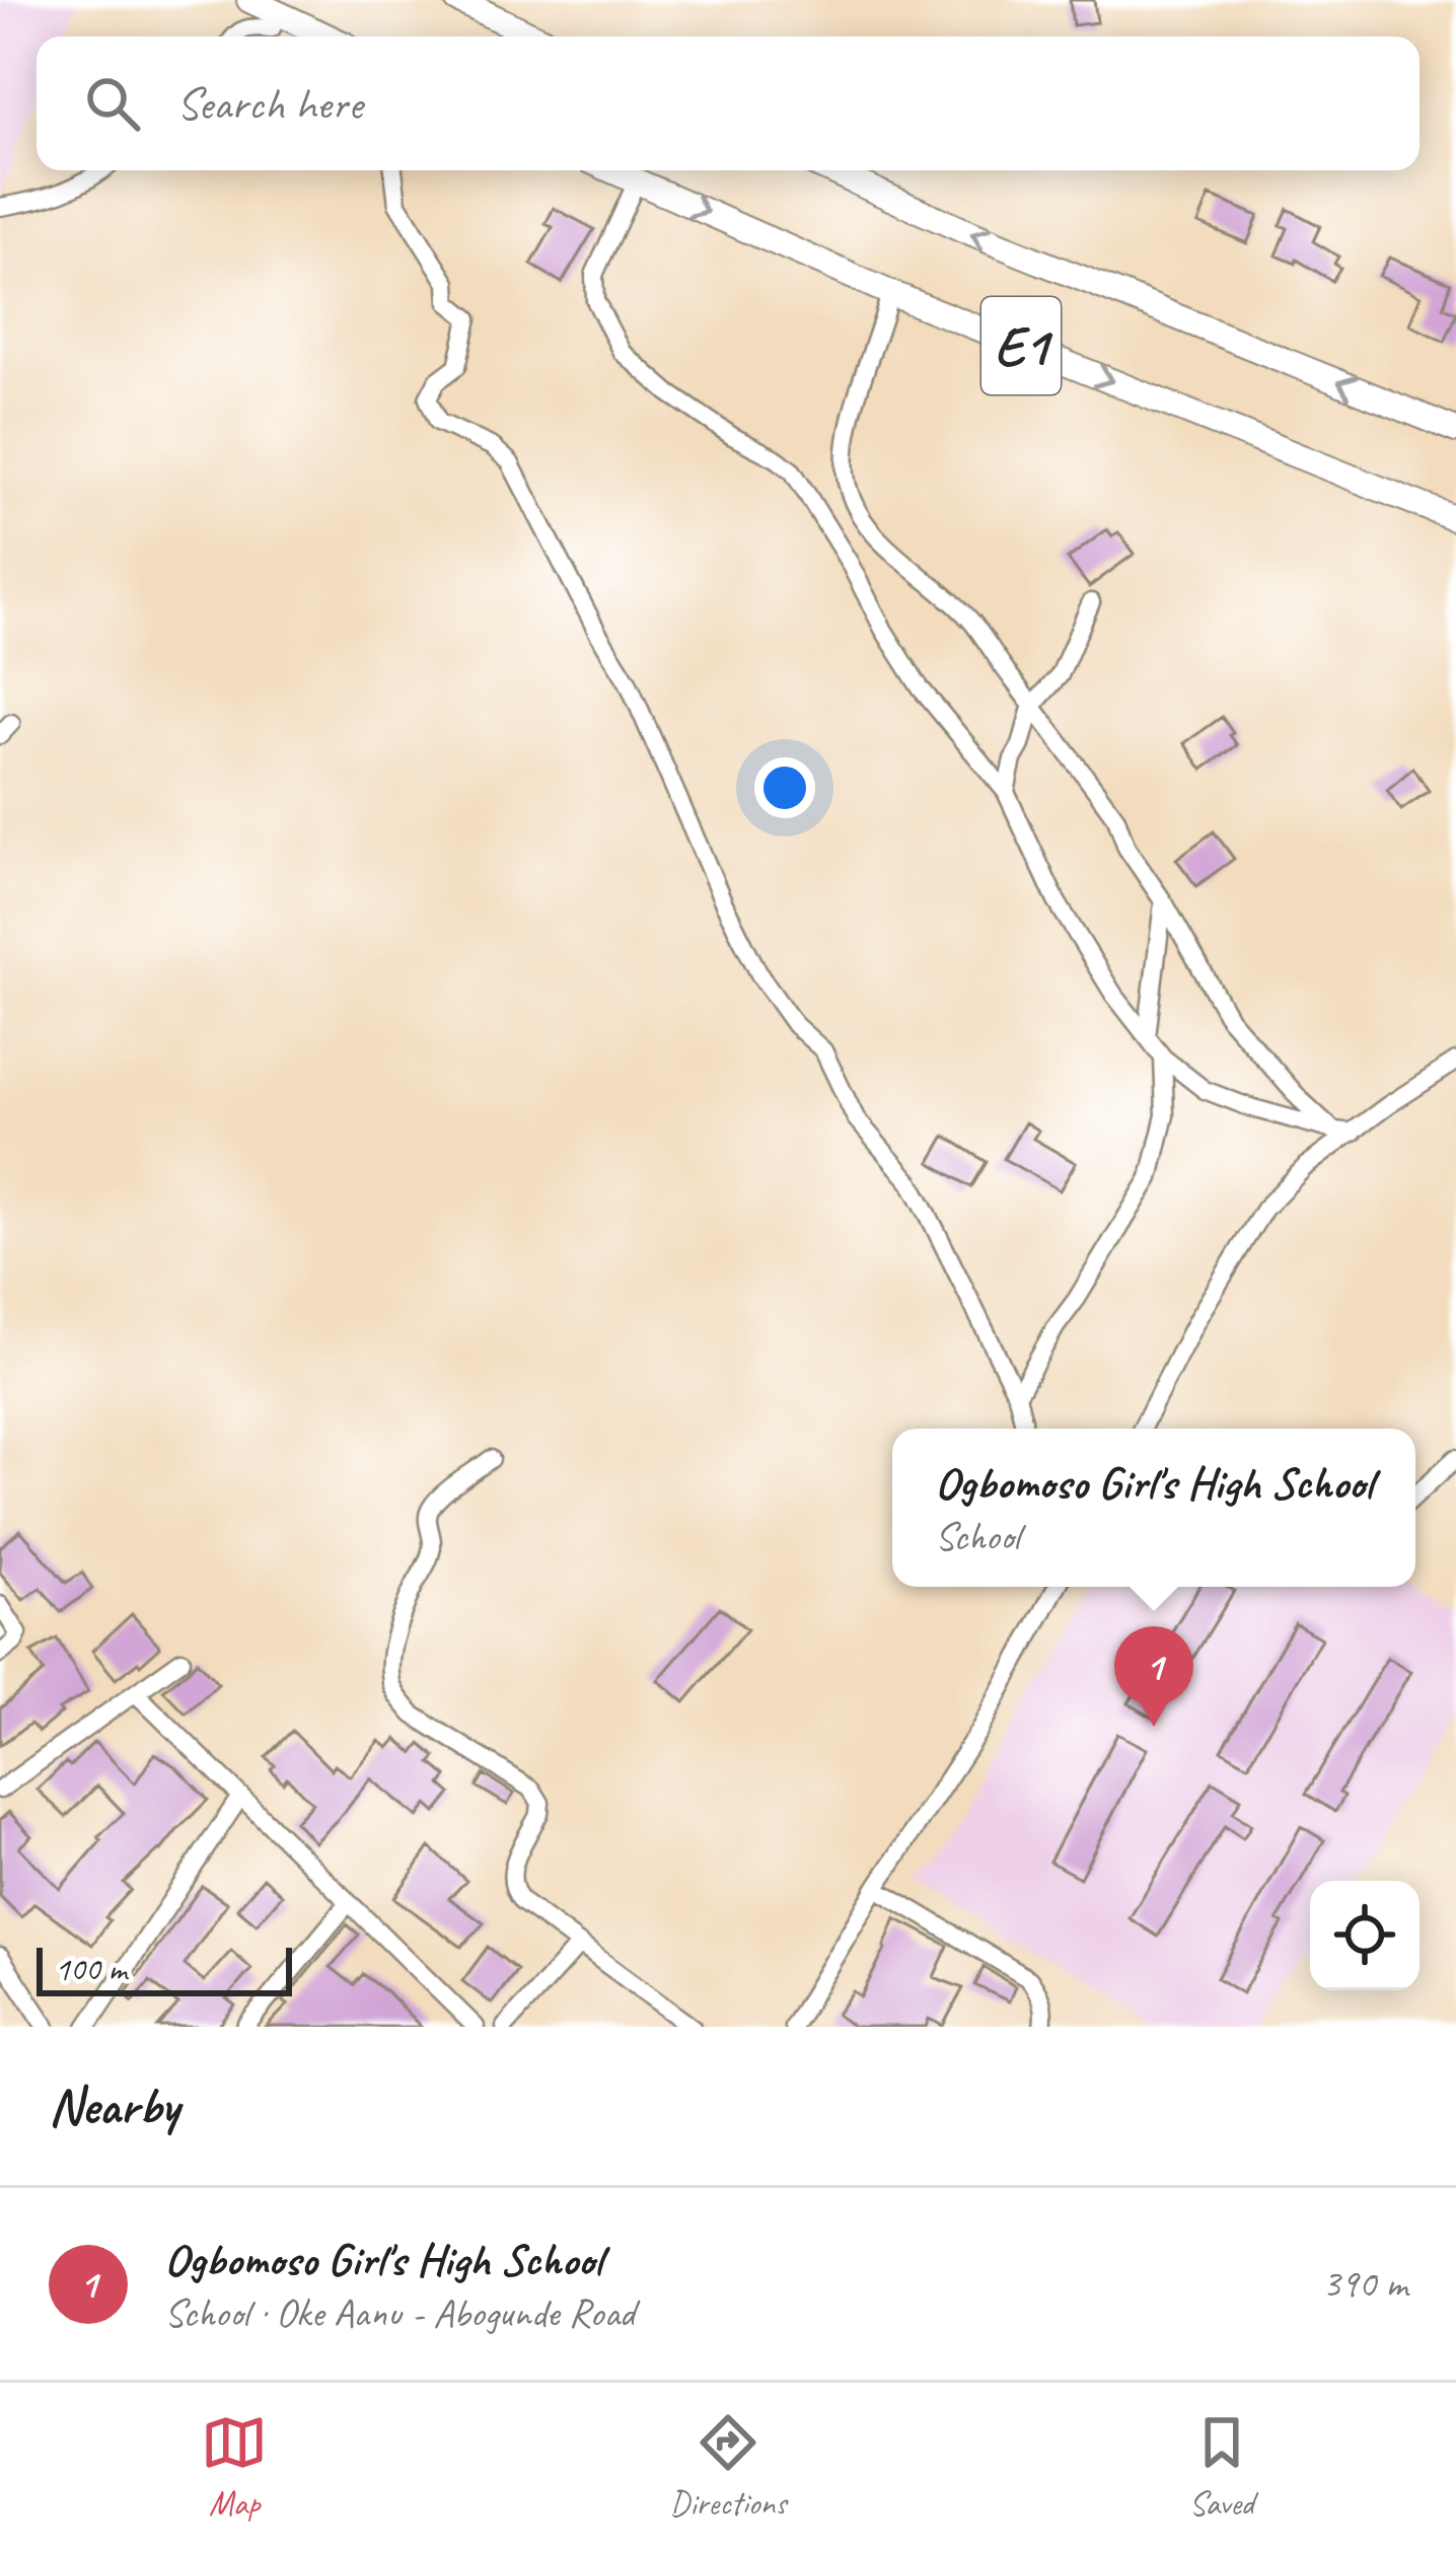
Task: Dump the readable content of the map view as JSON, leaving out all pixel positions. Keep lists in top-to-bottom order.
{
  "streets": {
    "highway": ["E1"]
  },
  "scale_bar": "100 m",
  "page": {
    "search": "Search here",
    "popup": ["Ogbomoso Girl's High School", "School"],
    "pins": "1",
    "scale": "100 m",
    "heading": "Nearby",
    "list": [
      {
        "mark": "1",
        "name": "Ogbomoso Girl's High School",
        "note": "School · Oke Aanu - Abogunde Road",
        "value": "390 m"
      }
    ],
    "nav": ["Map", "Directions", "Saved"]
  }
}
